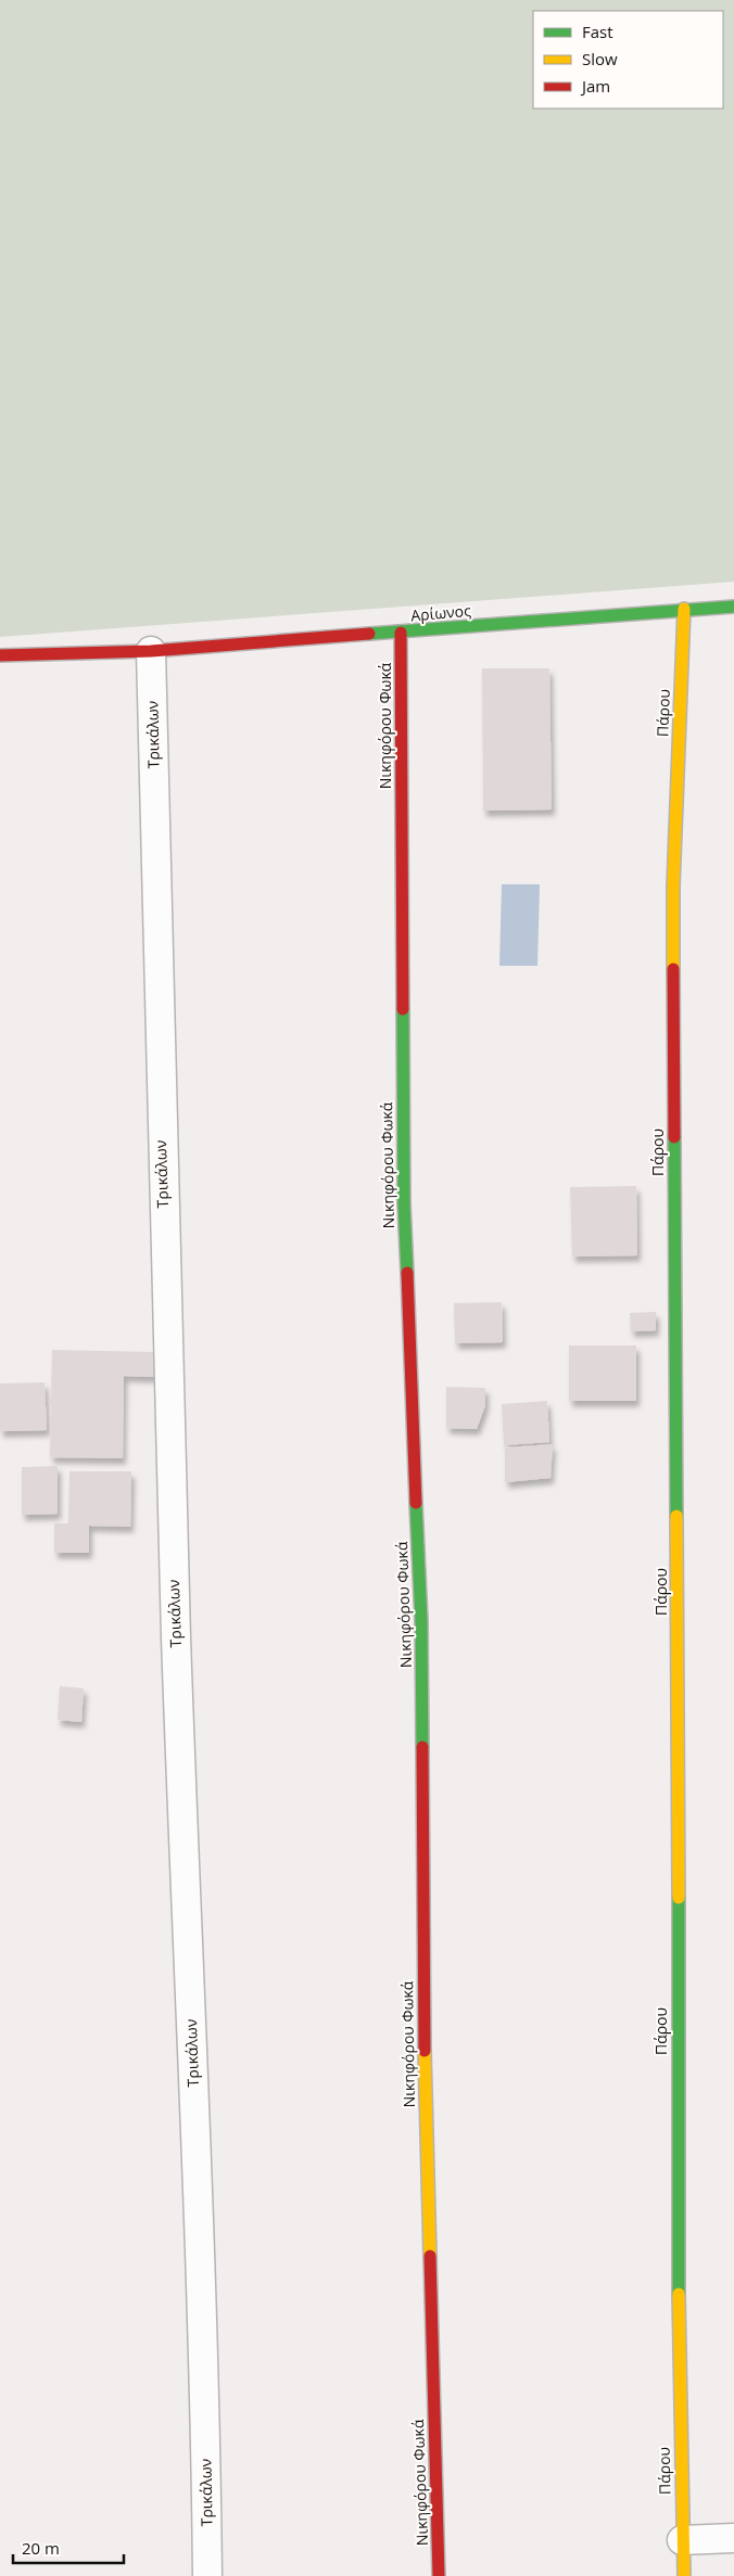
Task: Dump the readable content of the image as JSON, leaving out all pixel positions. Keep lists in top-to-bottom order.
{
  "streets": {
    "street": [
      "Αρίωνος",
      "Πάρου",
      "Νικηφόρου Φωκά",
      "Τρικάλων"
    ]
  },
  "crossings": [
    ["Αρίωνος", "Πάρου"],
    ["Αρίωνος", "Νικηφόρου Φωκά"],
    ["Αρίωνος", "Τρικάλων"]
  ],
  "legend": ["Fast", "Slow", "Jam"],
  "scale_bar": "20 m"
}
